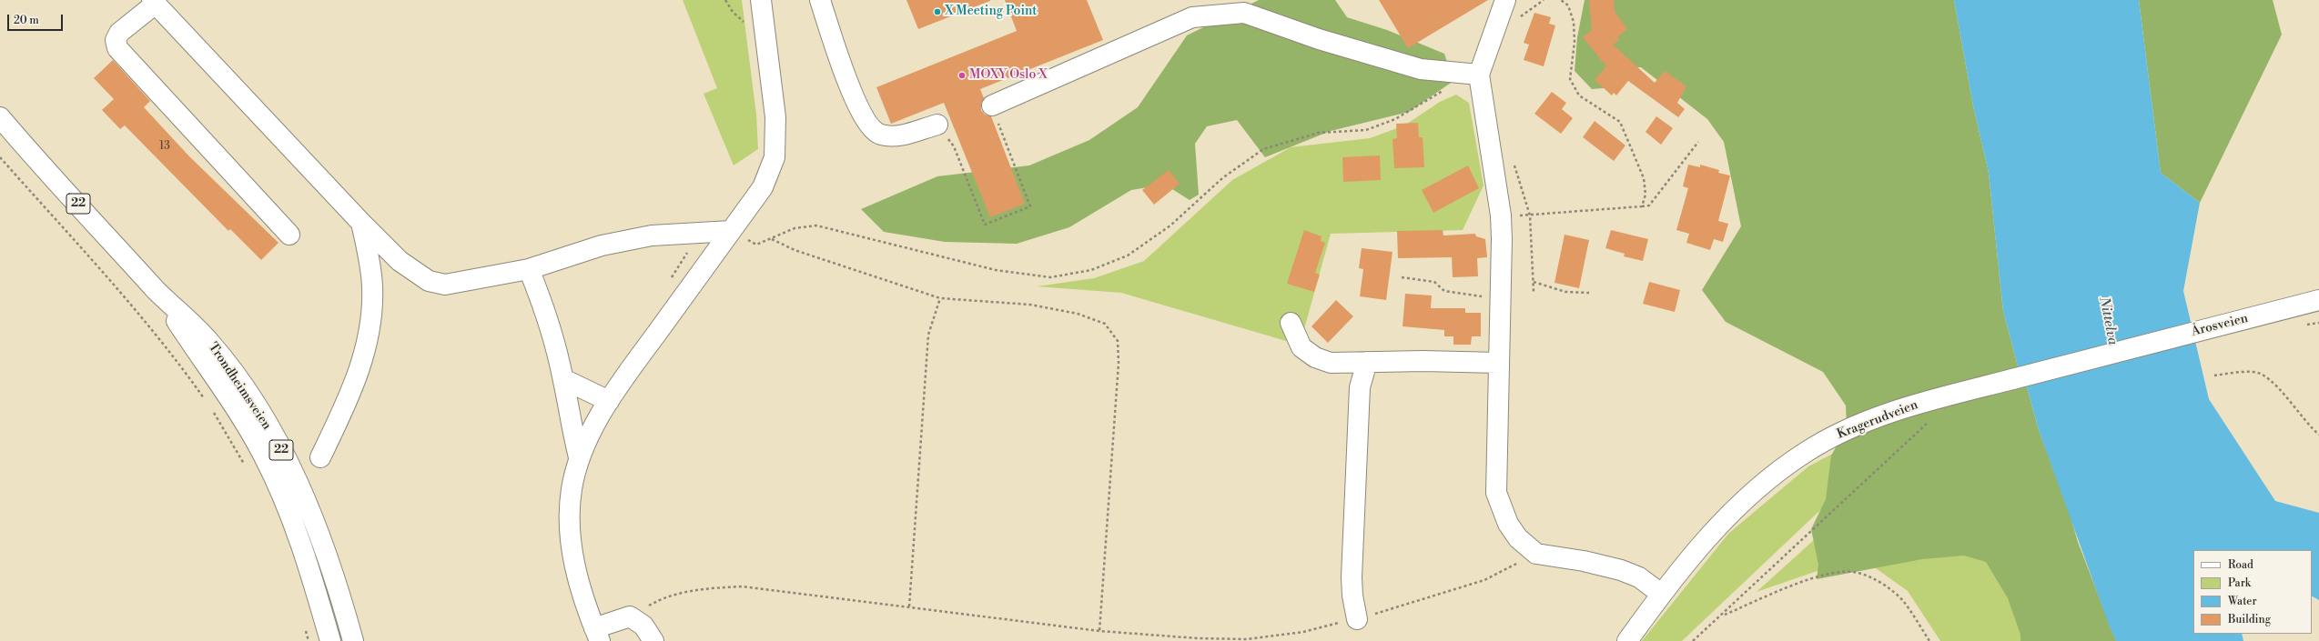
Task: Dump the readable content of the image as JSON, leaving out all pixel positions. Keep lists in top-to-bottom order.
{
  "streets": {
    "street": [
      "22",
      "Årosveien",
      "Trondheimsveien",
      "Kragerudveien"
    ]
  },
  "crossings": [
    ["Årosveien", "Kragerudveien"]
  ],
  "water": ["Nittelva"],
  "places": ["X Meeting Point", "MOXY Oslo X"],
  "house_numbers": ["13"],
  "legend": [
    "Road",
    "Park",
    "Water",
    "Building"
  ],
  "scale_bar": "20 m"
}
